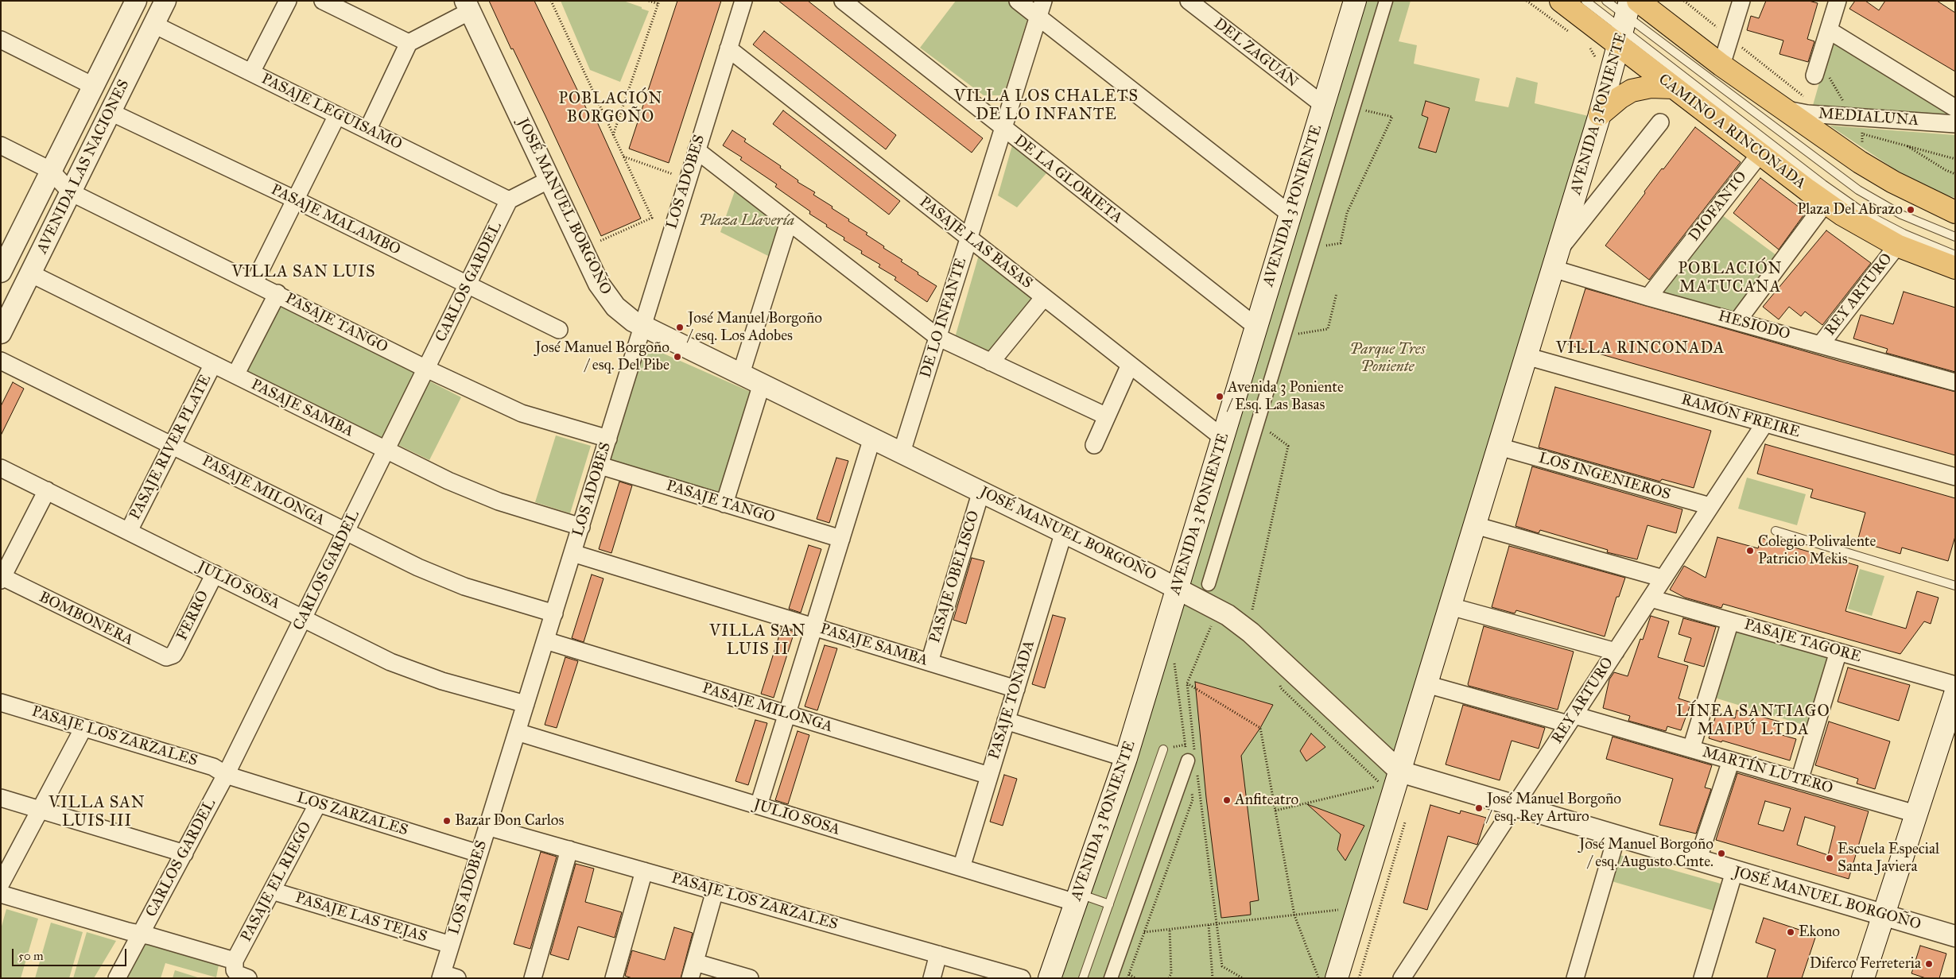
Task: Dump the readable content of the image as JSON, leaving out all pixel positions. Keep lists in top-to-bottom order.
{
  "streets": {
    "main road": ["AVENIDA 3 PONIENTE", "CAMINO A RINCONADA"],
    "street": [
      "DEL ZAGUÁN",
      "PASAJE LEGUISAMO",
      "MEDIALUNA",
      "AVENIDA LAS NACIONES",
      "DE LA GLORIETA",
      "LOS ADOBES",
      "JOSÉ MANUEL BORGOÑO",
      "DIOFANTO",
      "PASAJE MALAMBO",
      "PASAJE LAS BASAS",
      "CARLOS GARDEL",
      "REY ARTURO",
      "DE LO INFANTE",
      "PASAJE TANGO",
      "HESIODO",
      "PASAJE SAMBA",
      "RAMÓN FREIRE",
      "PASAJE RIVER PLATE",
      "LOS INGENIEROS",
      "PASAJE MILONGA",
      "PASAJE OBELISCO",
      "JULIO SOSA",
      "FERRO",
      "BOMBONERA",
      "PASAJE TAGORE",
      "PASAJE TONADA",
      "PASAJE LOS ZARZALES",
      "MARTÍN LUTERO",
      "LOS ZARZALES",
      "PASAJE EL RIEGO",
      "PASAJE LAS TEJAS"
    ]
  },
  "crossings": [
    ["DEL ZAGUÁN", "AVENIDA 3 PONIENTE"],
    ["PASAJE LEGUISAMO", "AVENIDA LAS NACIONES"],
    ["PASAJE LEGUISAMO", "CARLOS GARDEL"],
    ["AVENIDA 3 PONIENTE", "CAMINO A RINCONADA"],
    ["AVENIDA 3 PONIENTE", "DE LA GLORIETA"],
    ["AVENIDA 3 PONIENTE", "JOSÉ MANUEL BORGOÑO"],
    ["AVENIDA 3 PONIENTE", "PASAJE LAS BASAS"],
    ["AVENIDA 3 PONIENTE", "HESIODO"],
    ["AVENIDA 3 PONIENTE", "RAMÓN FREIRE"],
    ["AVENIDA 3 PONIENTE", "LOS INGENIEROS"],
    ["AVENIDA 3 PONIENTE", "JULIO SOSA"],
    ["AVENIDA 3 PONIENTE", "MARTÍN LUTERO"],
    ["MEDIALUNA", "CAMINO A RINCONADA"],
    ["CAMINO A RINCONADA", "DIOFANTO"],
    ["CAMINO A RINCONADA", "REY ARTURO"],
    ["AVENIDA LAS NACIONES", "PASAJE MALAMBO"],
    ["AVENIDA LAS NACIONES", "PASAJE TANGO"],
    ["AVENIDA LAS NACIONES", "PASAJE SAMBA"],
    ["DE LA GLORIETA", "DE LO INFANTE"],
    ["LOS ADOBES", "JOSÉ MANUEL BORGOÑO"],
    ["LOS ADOBES", "PASAJE LAS BASAS"],
    ["LOS ADOBES", "PASAJE TANGO"],
    ["LOS ADOBES", "PASAJE SAMBA"],
    ["LOS ADOBES", "PASAJE MILONGA"],
    ["LOS ADOBES", "JULIO SOSA"],
    ["LOS ADOBES", "PASAJE LOS ZARZALES"],
    ["LOS ADOBES", "LOS ZARZALES"],
    ["LOS ADOBES", "PASAJE LAS TEJAS"],
    ["JOSÉ MANUEL BORGOÑO", "REY ARTURO"],
    ["JOSÉ MANUEL BORGOÑO", "DE LO INFANTE"],
    ["JOSÉ MANUEL BORGOÑO", "PASAJE OBELISCO"],
    ["JOSÉ MANUEL BORGOÑO", "PASAJE TONADA"],
    ["DIOFANTO", "HESIODO"],
    ["PASAJE MALAMBO", "CARLOS GARDEL"],
    ["PASAJE LAS BASAS", "DE LO INFANTE"],
    ["CARLOS GARDEL", "PASAJE TANGO"],
    ["CARLOS GARDEL", "PASAJE SAMBA"],
    ["CARLOS GARDEL", "PASAJE MILONGA"],
    ["CARLOS GARDEL", "JULIO SOSA"],
    ["CARLOS GARDEL", "PASAJE LOS ZARZALES"],
    ["CARLOS GARDEL", "LOS ZARZALES"],
    ["REY ARTURO", "HESIODO"],
    ["REY ARTURO", "RAMÓN FREIRE"],
    ["REY ARTURO", "LOS INGENIEROS"],
    ["REY ARTURO", "PASAJE TAGORE"],
    ["REY ARTURO", "MARTÍN LUTERO"],
    ["PASAJE SAMBA", "PASAJE RIVER PLATE"],
    ["PASAJE SAMBA", "PASAJE OBELISCO"],
    ["PASAJE SAMBA", "PASAJE TONADA"],
    ["PASAJE RIVER PLATE", "PASAJE MILONGA"],
    ["PASAJE RIVER PLATE", "JULIO SOSA"],
    ["PASAJE MILONGA", "PASAJE TONADA"],
    ["JULIO SOSA", "FERRO"],
    ["JULIO SOSA", "PASAJE TONADA"],
    ["FERRO", "BOMBONERA"],
    ["PASAJE LOS ZARZALES", "LOS ZARZALES"],
    ["LOS ZARZALES", "PASAJE EL RIEGO"],
    ["PASAJE EL RIEGO", "PASAJE LAS TEJAS"]
  ],
  "districts": [
    "VILLA LOS CHALETS DE LO INFANTE",
    "POBLACIÓN BORGOÑO",
    "POBLACIÓN MATUCANA",
    "VILLA SAN LUIS",
    "VILLA RINCONADA",
    "VILLA SAN LUIS II",
    "LÍNEA SANTIAGO MAIPÚ LTDA",
    "VILLA SAN LUIS III"
  ],
  "parks": ["Plaza Llavería", "Parque Tres Poniente"],
  "places": [
    "Plaza Del Abrazo",
    "José Manuel Borgoño / esq. Los Adobes",
    "José Manuel Borgoño / esq. Del Pibe",
    "Avenida 3 Poniente / Esq. Las Basas",
    "Colegio Polivalente Patricio Mekis",
    "Anfiteatro",
    "José Manuel Borgoño / esq. Rey Arturo",
    "Bazar Don Carlos",
    "José Manuel Borgoño / esq. Augusto Cmte.",
    "Escuela Especial Santa Javiera",
    "Ekono",
    "Diferco Ferreteria"
  ],
  "scale_bar": "50 m"
}
